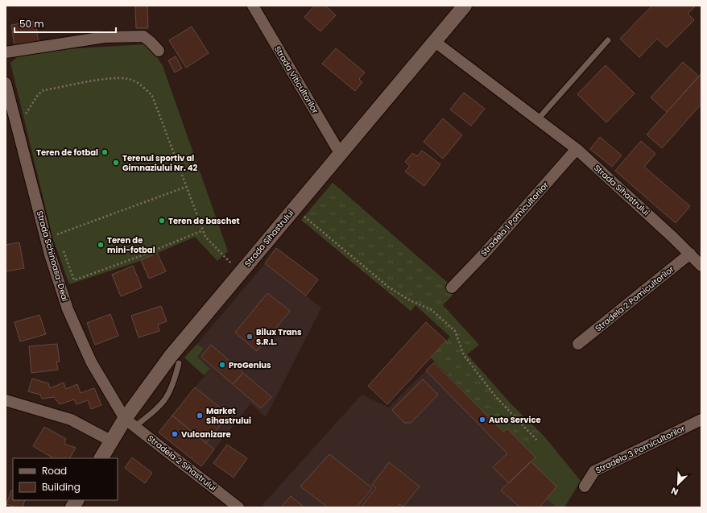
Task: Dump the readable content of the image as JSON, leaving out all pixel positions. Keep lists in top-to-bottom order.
{
  "streets": {
    "street": [
      "Strada Viticultorilor",
      "Strada Sihastrului",
      "Stradela 1 Pomicultorilor",
      "Strada Schinoasa-Deal",
      "Stradela 2 Pomicultorilor",
      "Stradela 3 Pomicultorilor",
      "Stradela 2 Sihastrului"
    ]
  },
  "crossings": [
    ["Strada Viticultorilor", "Strada Sihastrului"],
    ["Strada Sihastrului", "Stradela 1 Pomicultorilor"],
    ["Strada Sihastrului", "Strada Schinoasa-Deal"],
    ["Strada Sihastrului", "Stradela 2 Pomicultorilor"],
    ["Strada Sihastrului", "Stradela 2 Sihastrului"],
    ["Strada Schinoasa-Deal", "Stradela 2 Sihastrului"]
  ],
  "places": [
    "Teren de fotbal",
    "Terenul sportiv al Gimnaziului Nr. 42",
    "Teren de baschet",
    "Teren de mini-fotbal",
    "Bilux Trans S.R.L.",
    "ProGenius",
    "Market Sihastrului",
    "Auto Service",
    "Vulcanizare"
  ],
  "legend": ["Road", "Building"],
  "scale_bar": "50 m",
  "north": "bottom left"
}
